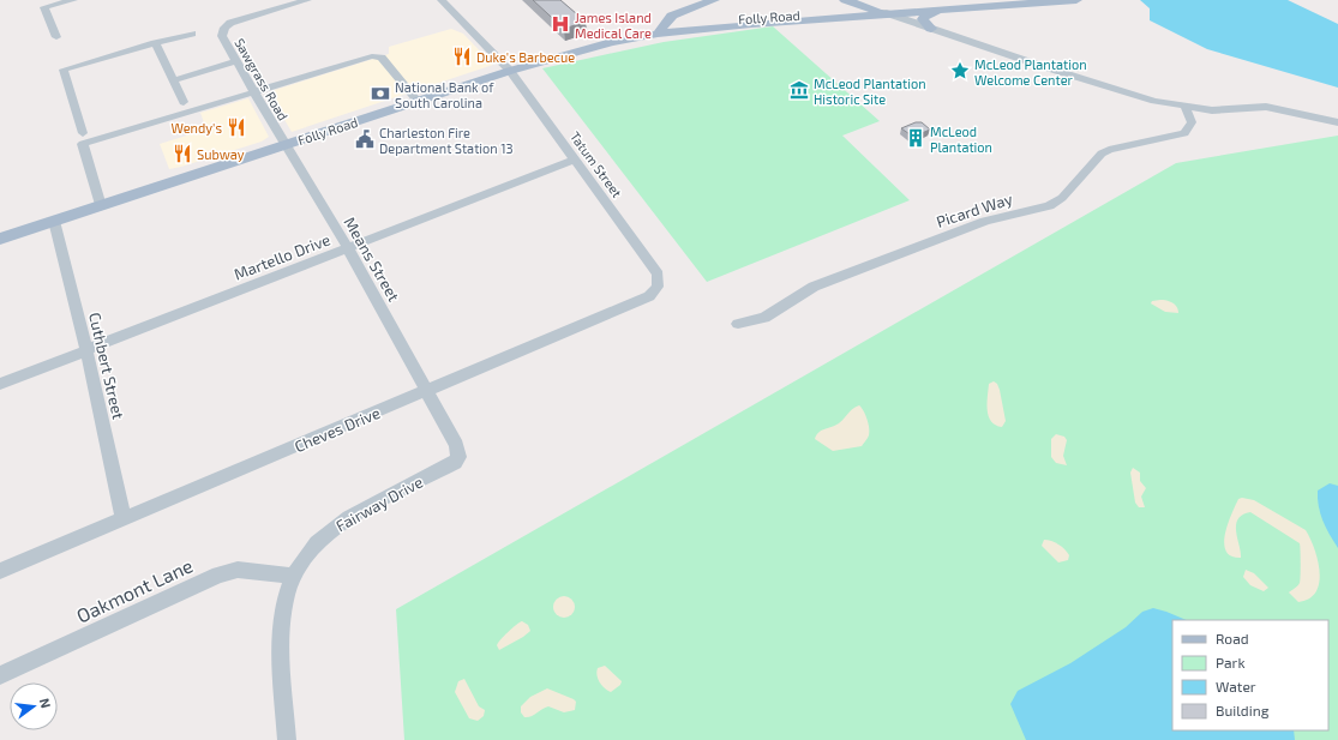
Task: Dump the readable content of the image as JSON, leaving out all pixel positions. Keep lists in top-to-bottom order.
{
  "streets": {
    "main road": ["Folly Road"],
    "street": [
      "Sawgrass Road",
      "Tatum Street",
      "Picard Way",
      "Martello Drive",
      "Means Street",
      "Cuthbert Street",
      "Cheves Drive",
      "Fairway Drive",
      "Oakmont Lane"
    ]
  },
  "crossings": [
    ["Folly Road", "Sawgrass Road"],
    ["Folly Road", "Tatum Street"],
    ["Folly Road", "Means Street"],
    ["Folly Road", "Cuthbert Street"],
    ["Sawgrass Road", "Means Street"],
    ["Tatum Street", "Martello Drive"],
    ["Tatum Street", "Cheves Drive"],
    ["Martello Drive", "Means Street"],
    ["Martello Drive", "Cuthbert Street"],
    ["Means Street", "Cheves Drive"],
    ["Means Street", "Fairway Drive"],
    ["Cuthbert Street", "Cheves Drive"],
    ["Cheves Drive", "Fairway Drive"],
    ["Fairway Drive", "Oakmont Lane"]
  ],
  "places": {
    "hospital": ["James Island Medical Care"],
    "restaurant": ["Duke's Barbecue", "Wendy's", "Subway"],
    "place": ["McLeod Plantation Welcome Center"],
    "museum": ["McLeod Plantation Historic Site"],
    "bank": ["National Bank of South Carolina"],
    "building": ["McLeod Plantation"],
    "public building": ["Charleston Fire Department Station 13"]
  },
  "legend": [
    "Road",
    "Park",
    "Water",
    "Building"
  ],
  "north": "right"
}
